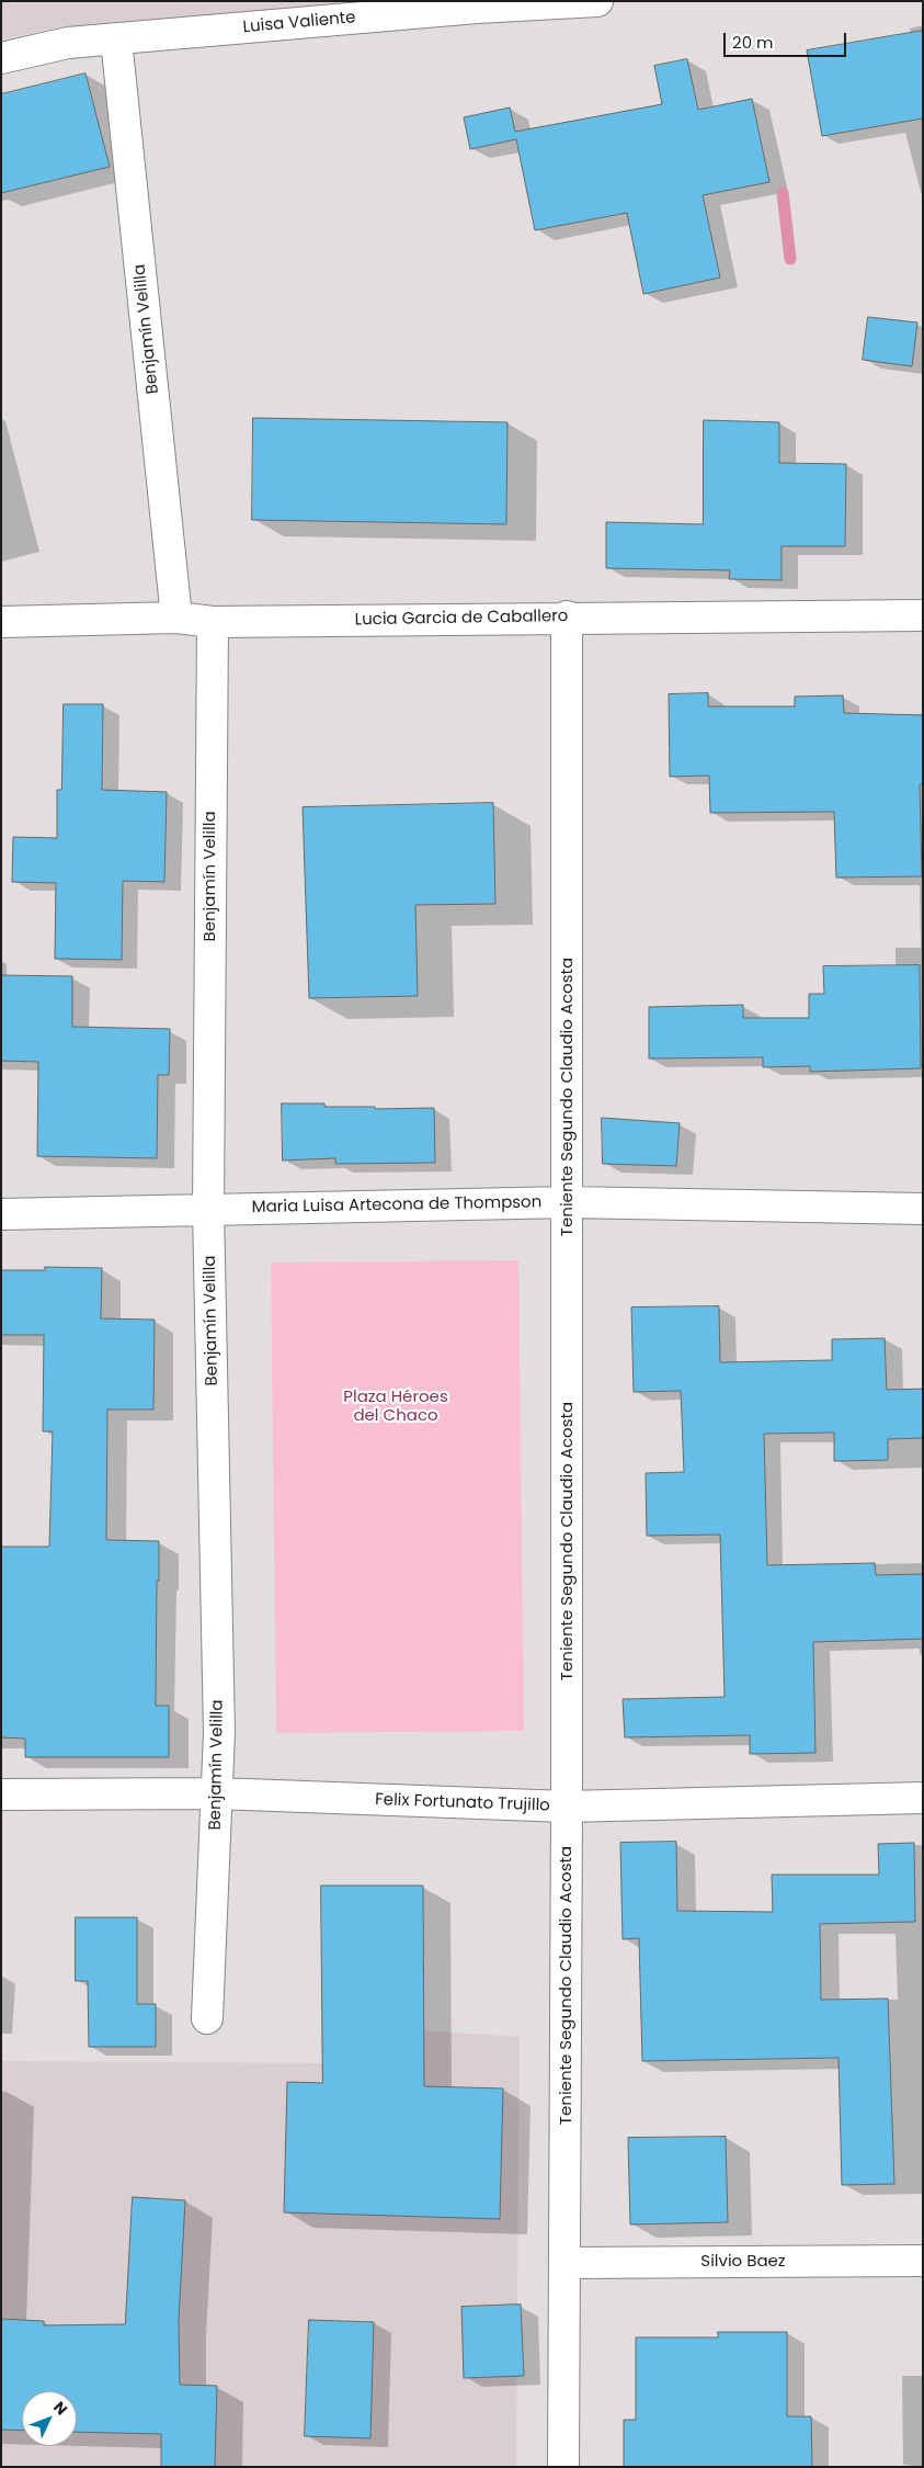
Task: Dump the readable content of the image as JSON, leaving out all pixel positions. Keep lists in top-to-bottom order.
{
  "streets": {
    "street": [
      "Luisa Valiente",
      "Benjamín Velilla",
      "Lucia Garcia de Caballero",
      "Teniente Segundo Claudio Acosta",
      "Maria Luisa Artecona de Thompson",
      "Felix Fortunato Trujillo",
      "Silvio Baez"
    ]
  },
  "crossings": [
    ["Luisa Valiente", "Benjamín Velilla"],
    ["Benjamín Velilla", "Lucia Garcia de Caballero"],
    ["Benjamín Velilla", "Maria Luisa Artecona de Thompson"],
    ["Benjamín Velilla", "Felix Fortunato Trujillo"],
    ["Lucia Garcia de Caballero", "Teniente Segundo Claudio Acosta"],
    ["Teniente Segundo Claudio Acosta", "Maria Luisa Artecona de Thompson"],
    ["Teniente Segundo Claudio Acosta", "Felix Fortunato Trujillo"],
    ["Teniente Segundo Claudio Acosta", "Silvio Baez"]
  ],
  "parks": ["Plaza Héroes del Chaco"],
  "scale_bar": "20 m",
  "north": "top right"
}
